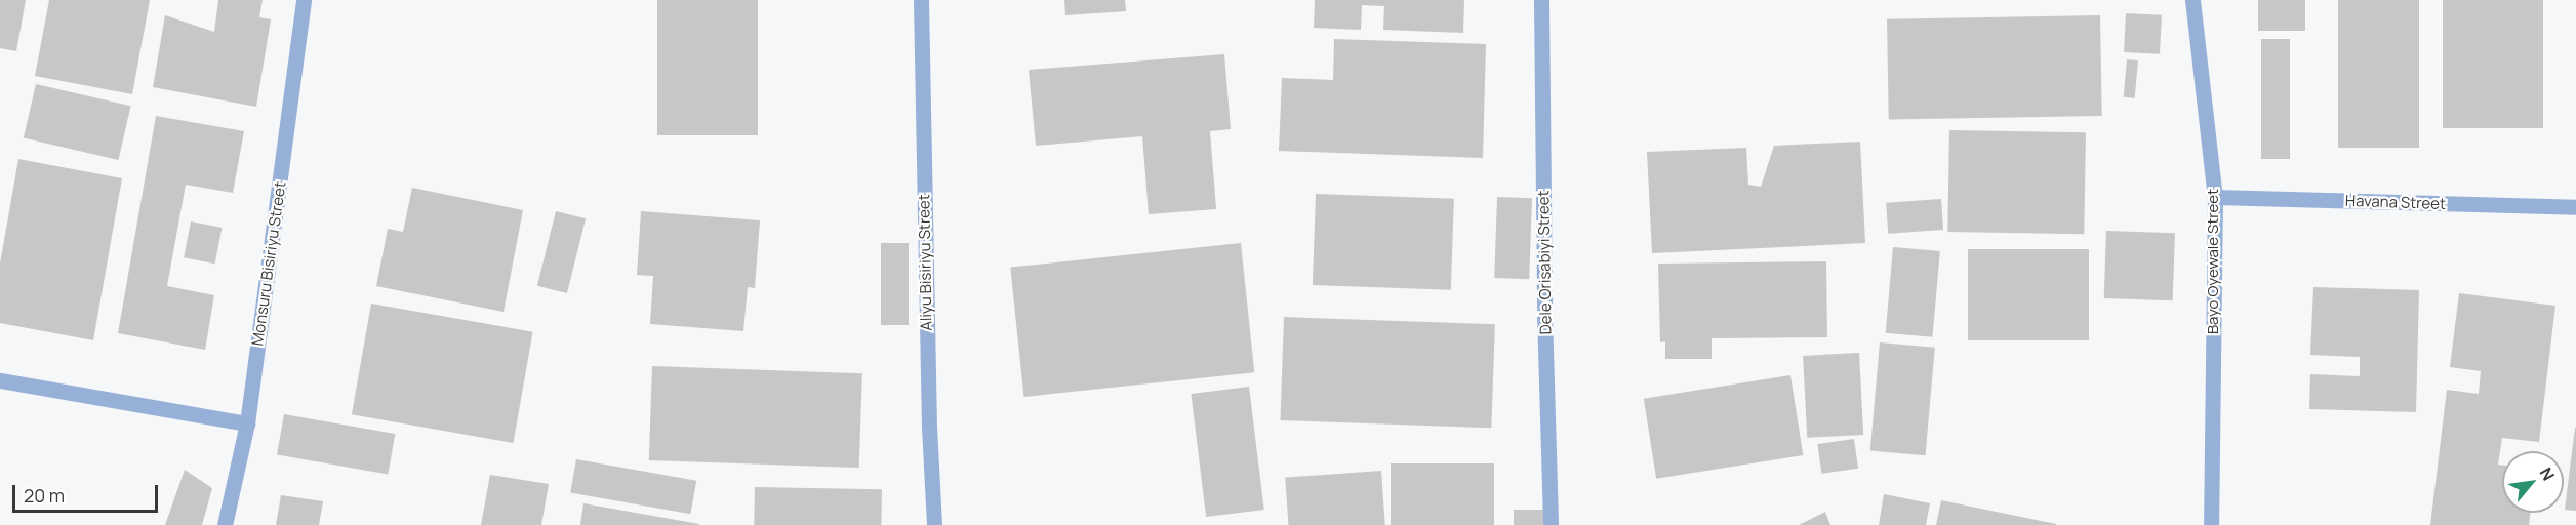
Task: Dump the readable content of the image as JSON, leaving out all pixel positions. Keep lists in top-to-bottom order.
{
  "streets": {
    "street": [
      "Havana Street",
      "Bayo Oyewale Street",
      "Aliyu Bisiriyu Street",
      "Dele Orisabiyi Street",
      "Monsuru Bisiriyu Street"
    ]
  },
  "crossings": [
    ["Havana Street", "Bayo Oyewale Street"]
  ],
  "scale_bar": "20 m",
  "north": "top right"
}
